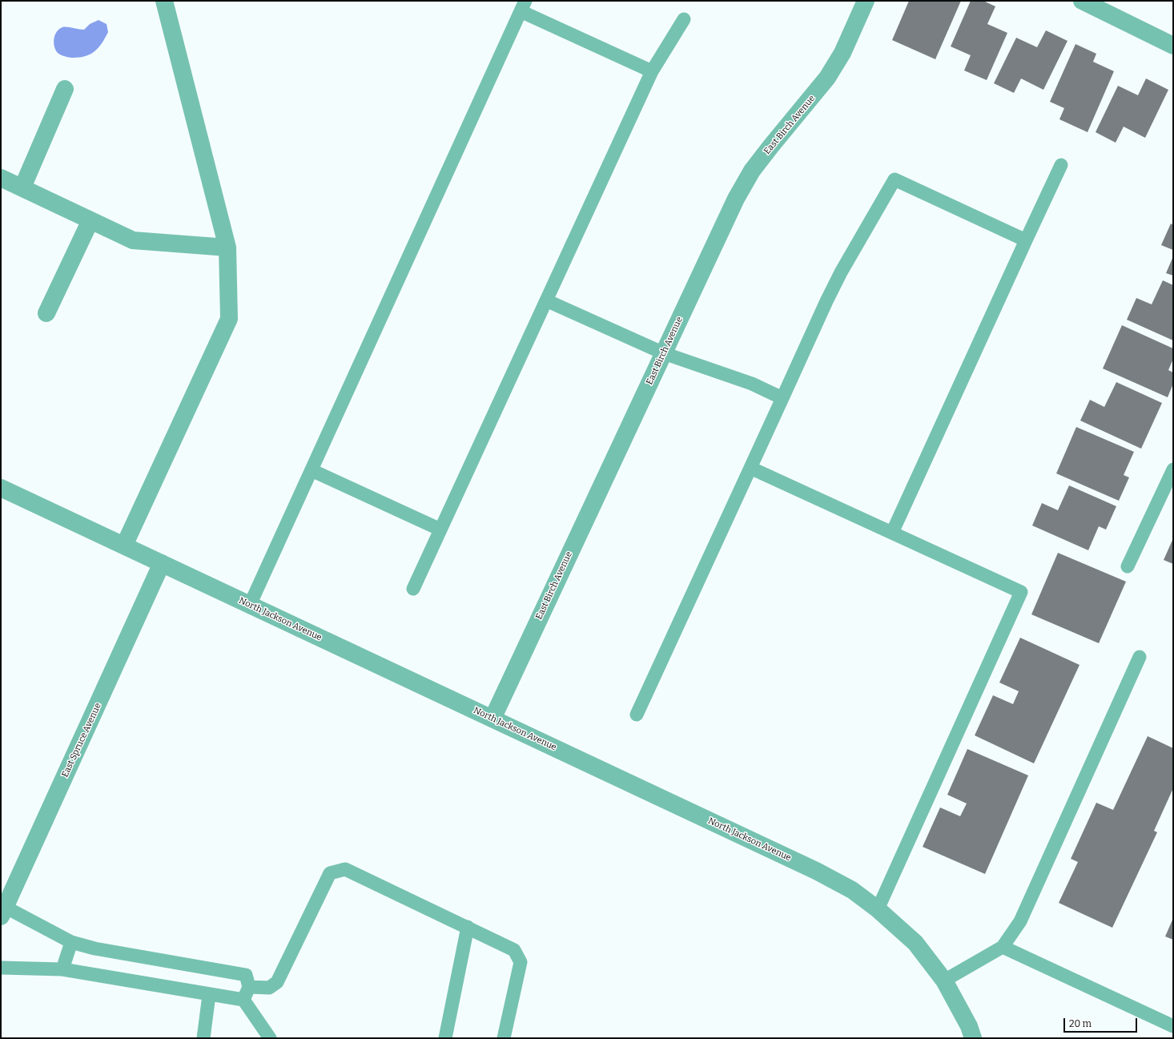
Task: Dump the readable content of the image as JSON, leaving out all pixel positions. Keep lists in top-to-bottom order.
{
  "streets": {
    "street": ["East Birch Avenue", "North Jackson Avenue", "East Spruce Avenue"]
  },
  "crossings": [
    ["East Birch Avenue", "North Jackson Avenue"],
    ["North Jackson Avenue", "East Spruce Avenue"]
  ],
  "scale_bar": "20 m"
}
